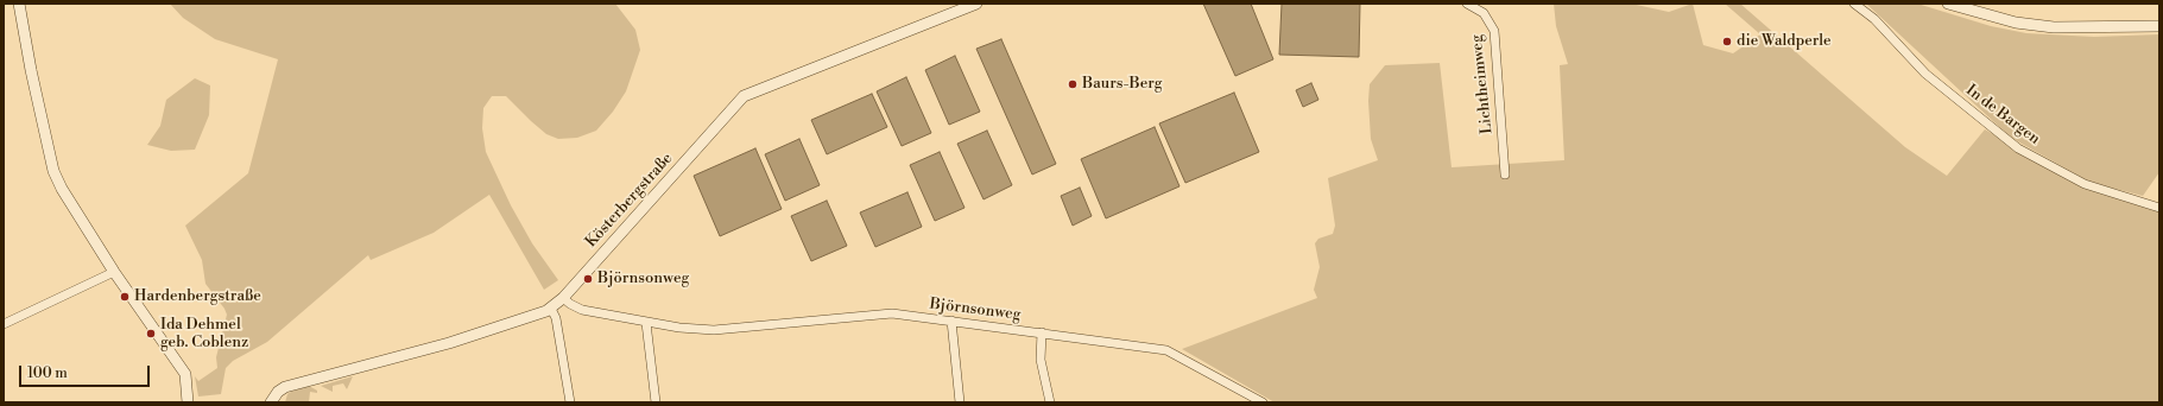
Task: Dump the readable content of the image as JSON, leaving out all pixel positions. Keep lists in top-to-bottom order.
{
  "streets": {
    "street": [
      "Lichtheimweg",
      "In de Bargen",
      "Kösterbergstraße",
      "Björnsonweg"
    ]
  },
  "crossings": [
    ["Kösterbergstraße", "Björnsonweg"]
  ],
  "places": [
    "die Waldperle",
    "Baurs-Berg",
    "Björnsonweg",
    "Hardenbergstraße",
    "Ida Dehmel geb. Coblenz"
  ],
  "scale_bar": "100 m"
}
